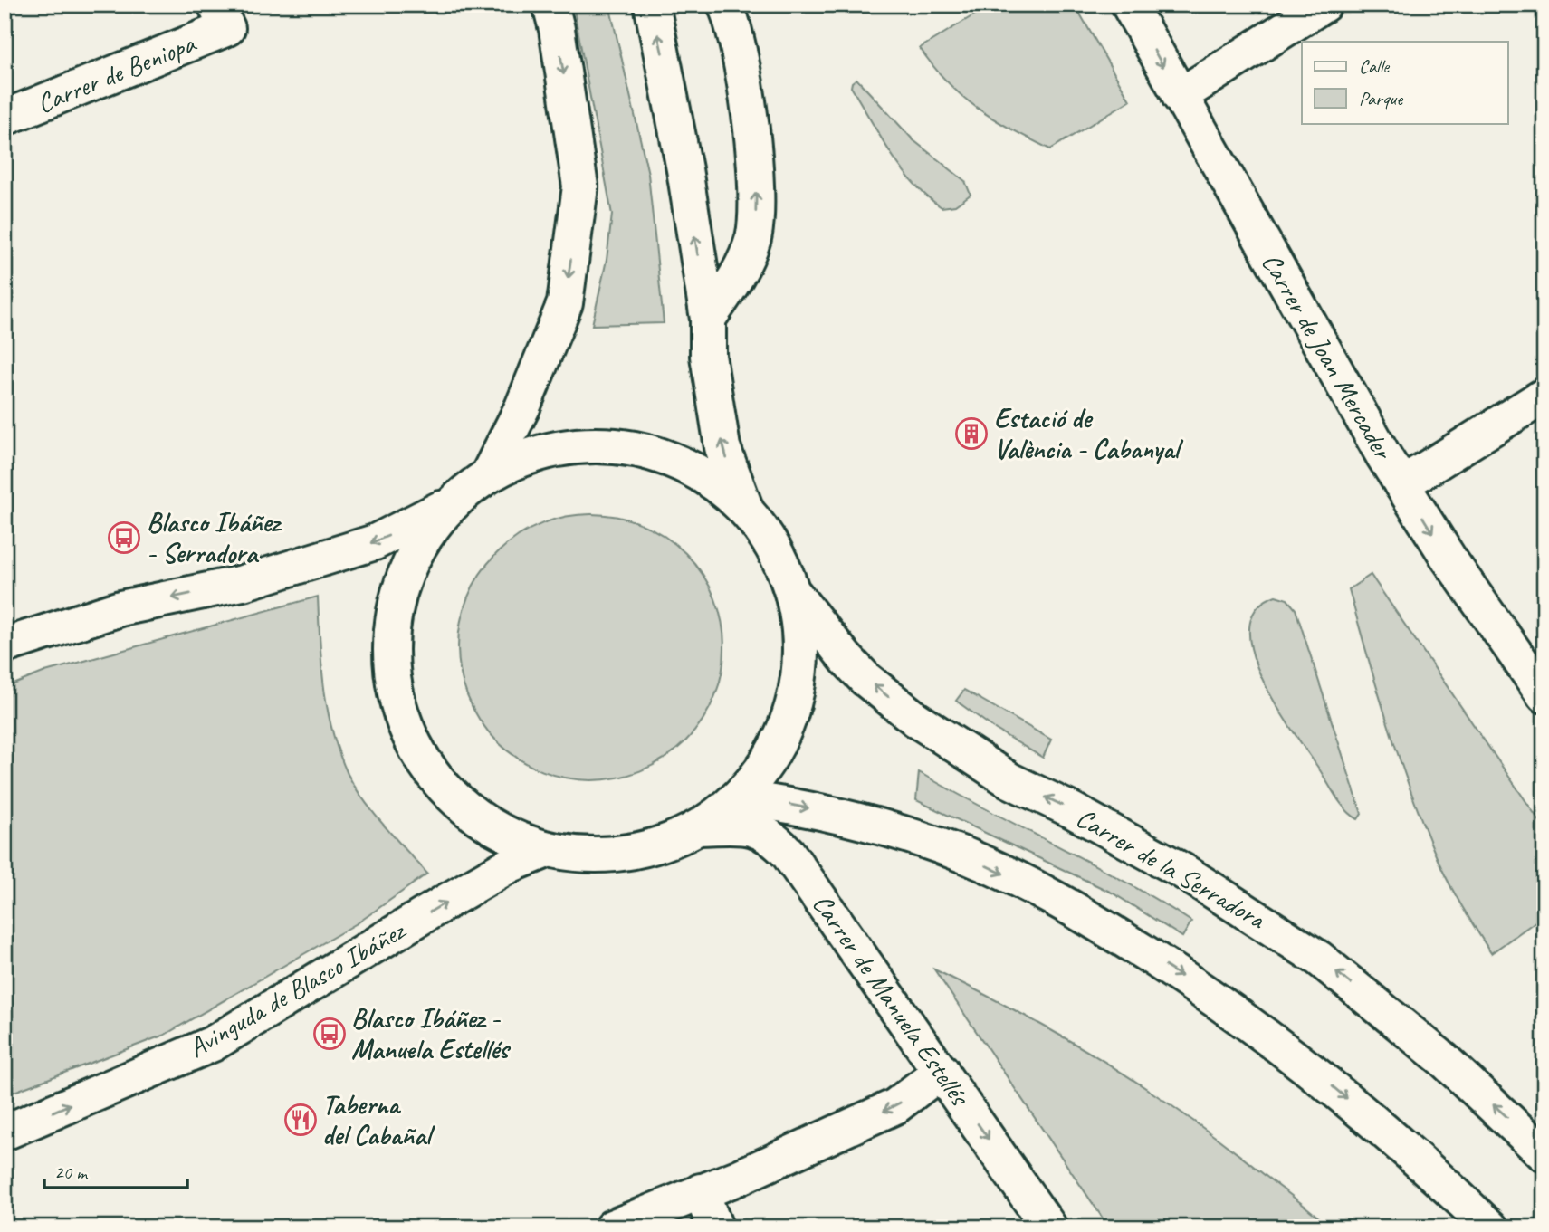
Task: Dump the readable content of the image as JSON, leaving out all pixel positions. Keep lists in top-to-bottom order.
{
  "streets": {
    "main road": [
      "Carrer de Beniopa",
      "Carrer de Joan Mercader",
      "Carrer de la Serradora",
      "Avinguda de Blasco Ibáñez",
      "Carrer de Manuela Estellés"
    ]
  },
  "one_way": ["Carrer de Joan Mercader", "Avinguda de Blasco Ibáñez"],
  "places": {
    "building": ["Estació de València - Cabanyal"],
    "bus stop": ["Blasco Ibáñez - Serradora", "Blasco Ibáñez - Manuela Estellés"],
    "restaurant": ["Taberna del Cabañal"]
  },
  "legend": ["Calle", "Parque"],
  "scale_bar": "20 m"
}
